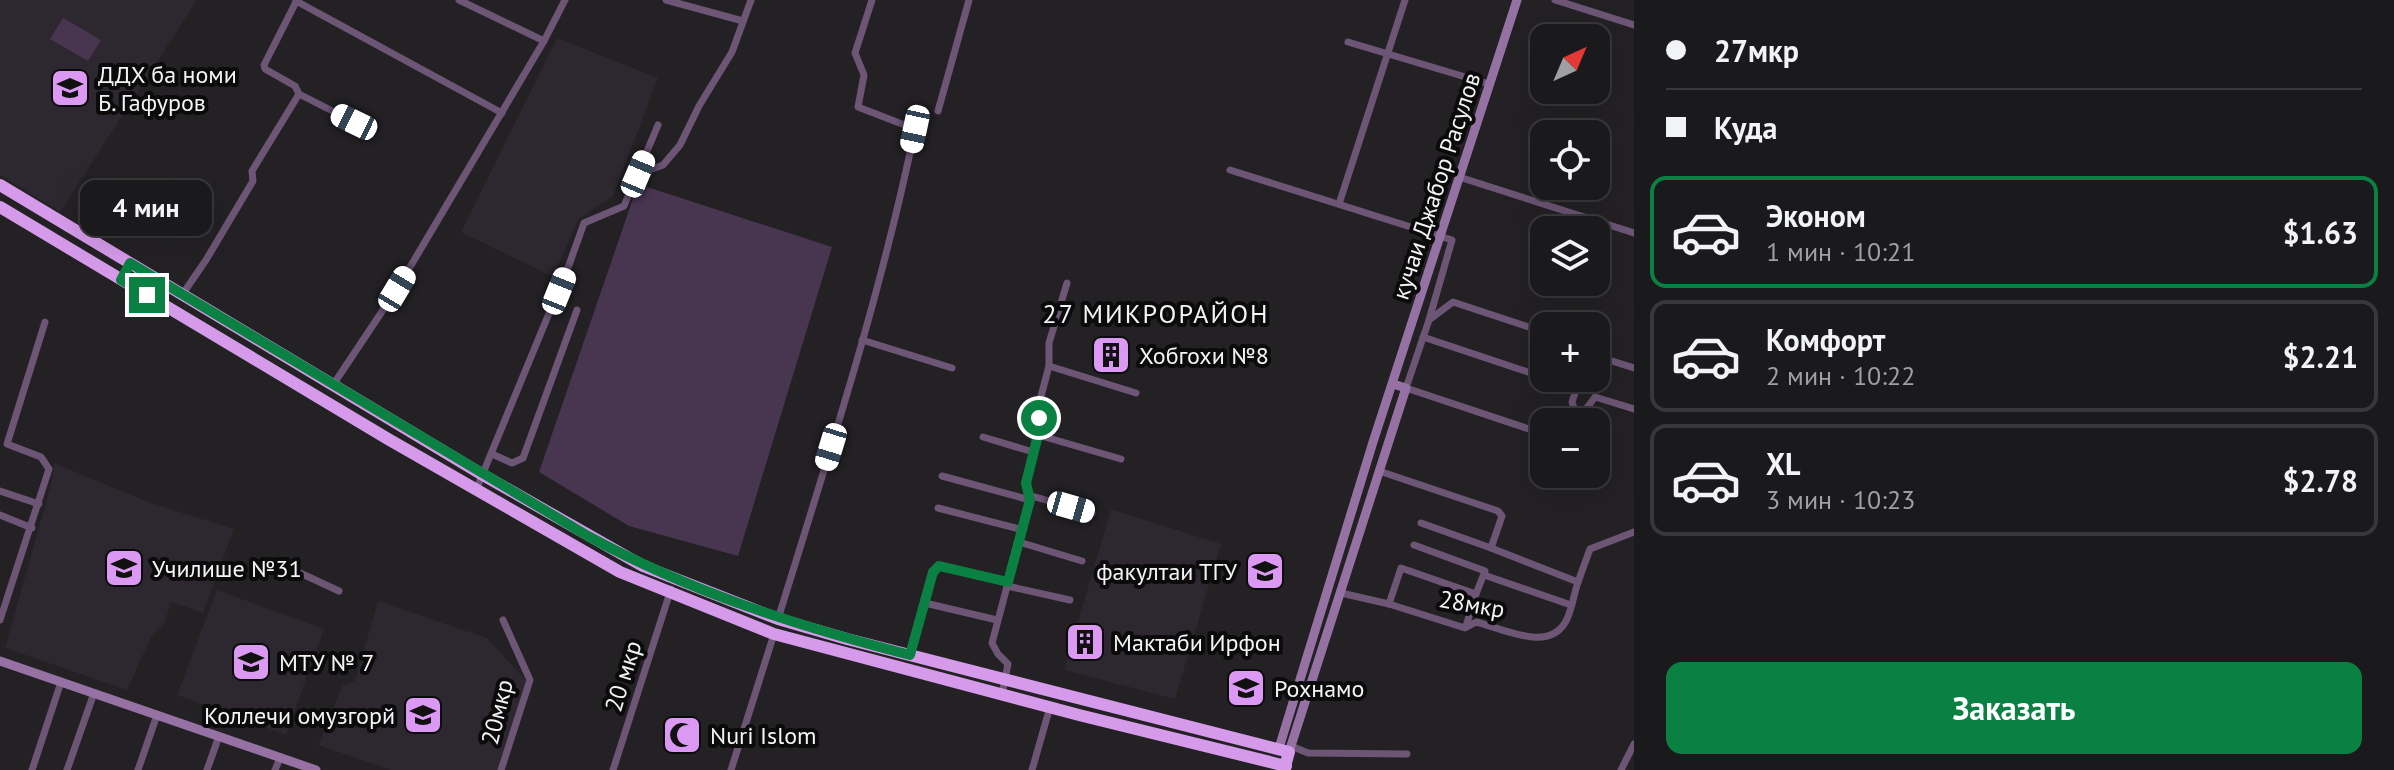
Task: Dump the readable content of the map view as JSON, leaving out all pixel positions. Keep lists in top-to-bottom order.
{
  "streets": {
    "street": [
      "кучаи Джабор Расулов",
      "28мкр",
      "20 мкр",
      "20мкр"
    ]
  },
  "districts": ["27 МИКРОРАЙОН"],
  "places": {
    "school or university": [
      "ДДХ ба номи Б. Гафуров",
      "Училише №31",
      "факултаи ТГУ",
      "МТУ № 7",
      "Рохнамо",
      "Коллечи омузгорй"
    ],
    "building": ["Хобгохи №8", "Мактаби Ирфон"],
    "mosque": ["Nuri Islom"]
  },
  "north": "top right",
  "page": {
    "banner": ["27мкр", "Куда"],
    "map_buttons": ["+", "−"],
    "list": [
      {
        "name": "Эконом",
        "note": "1 мин · 10:21",
        "value": "$1.63"
      },
      {
        "name": "Комфорт",
        "note": "2 мин · 10:22",
        "value": "$2.21"
      },
      {
        "name": "XL",
        "note": "3 мин · 10:23",
        "value": "$2.78"
      }
    ],
    "bubble": "4 мин",
    "buttons": "Заказать"
  }
}
